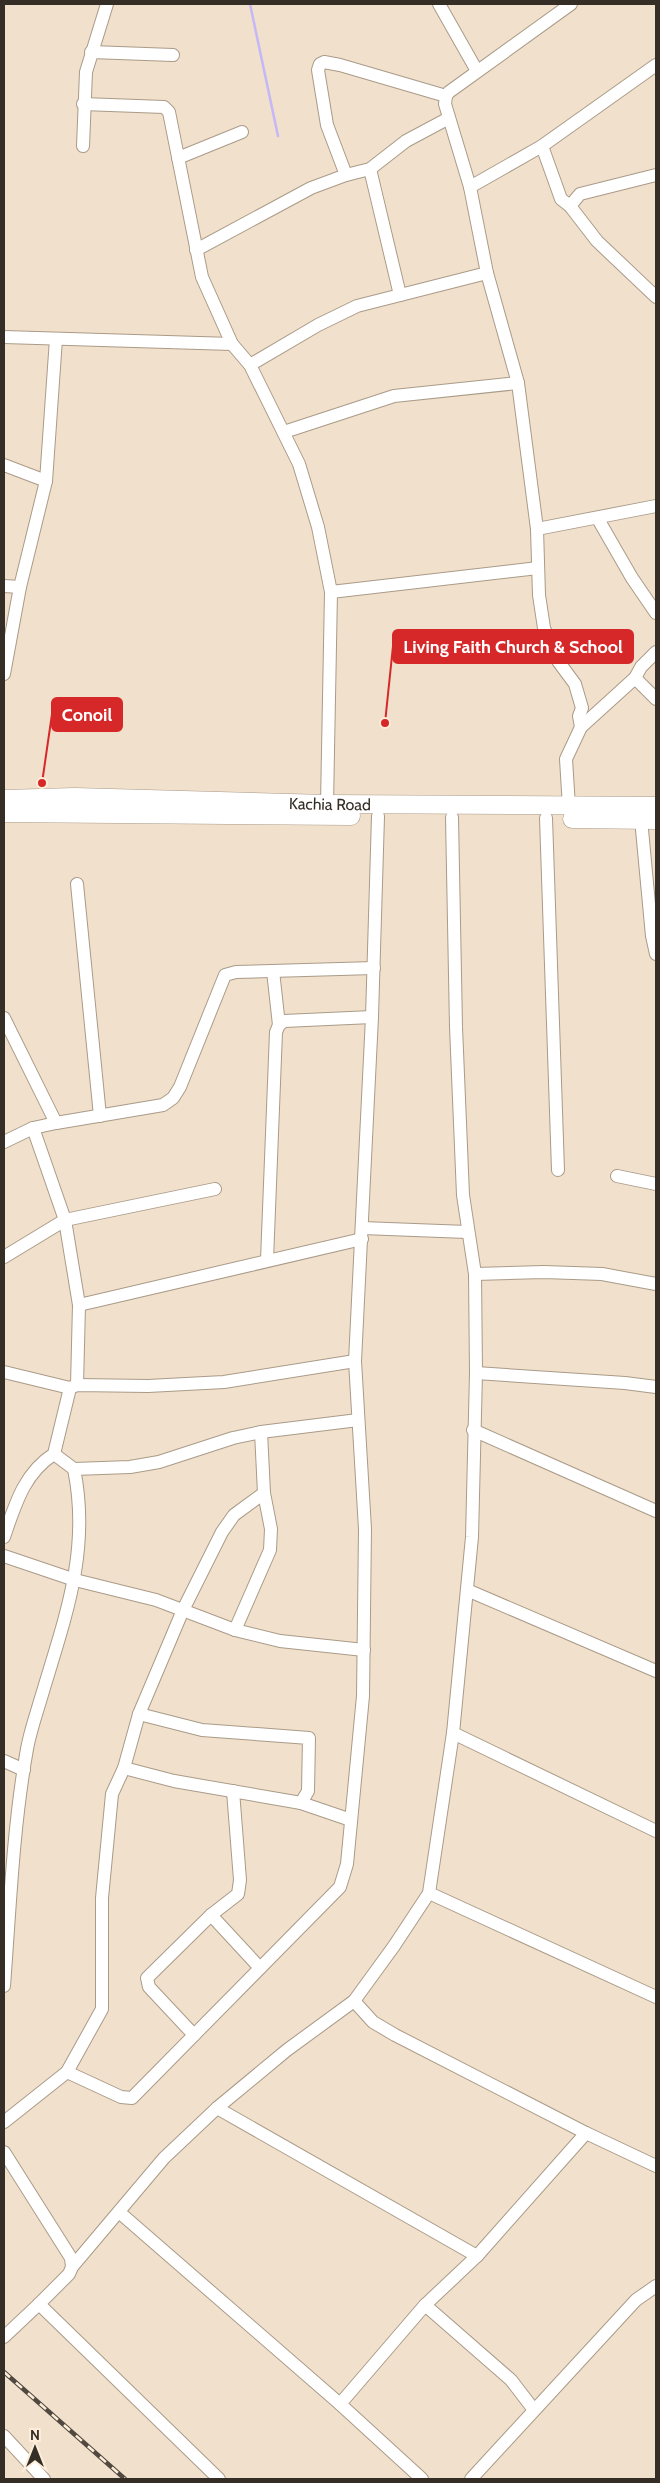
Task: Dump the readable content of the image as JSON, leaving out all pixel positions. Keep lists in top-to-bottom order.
{
  "streets": {
    "highway": ["Kachia Road"]
  },
  "places": ["Living Faith Church & School", "Conoil"],
  "north": "top"
}
